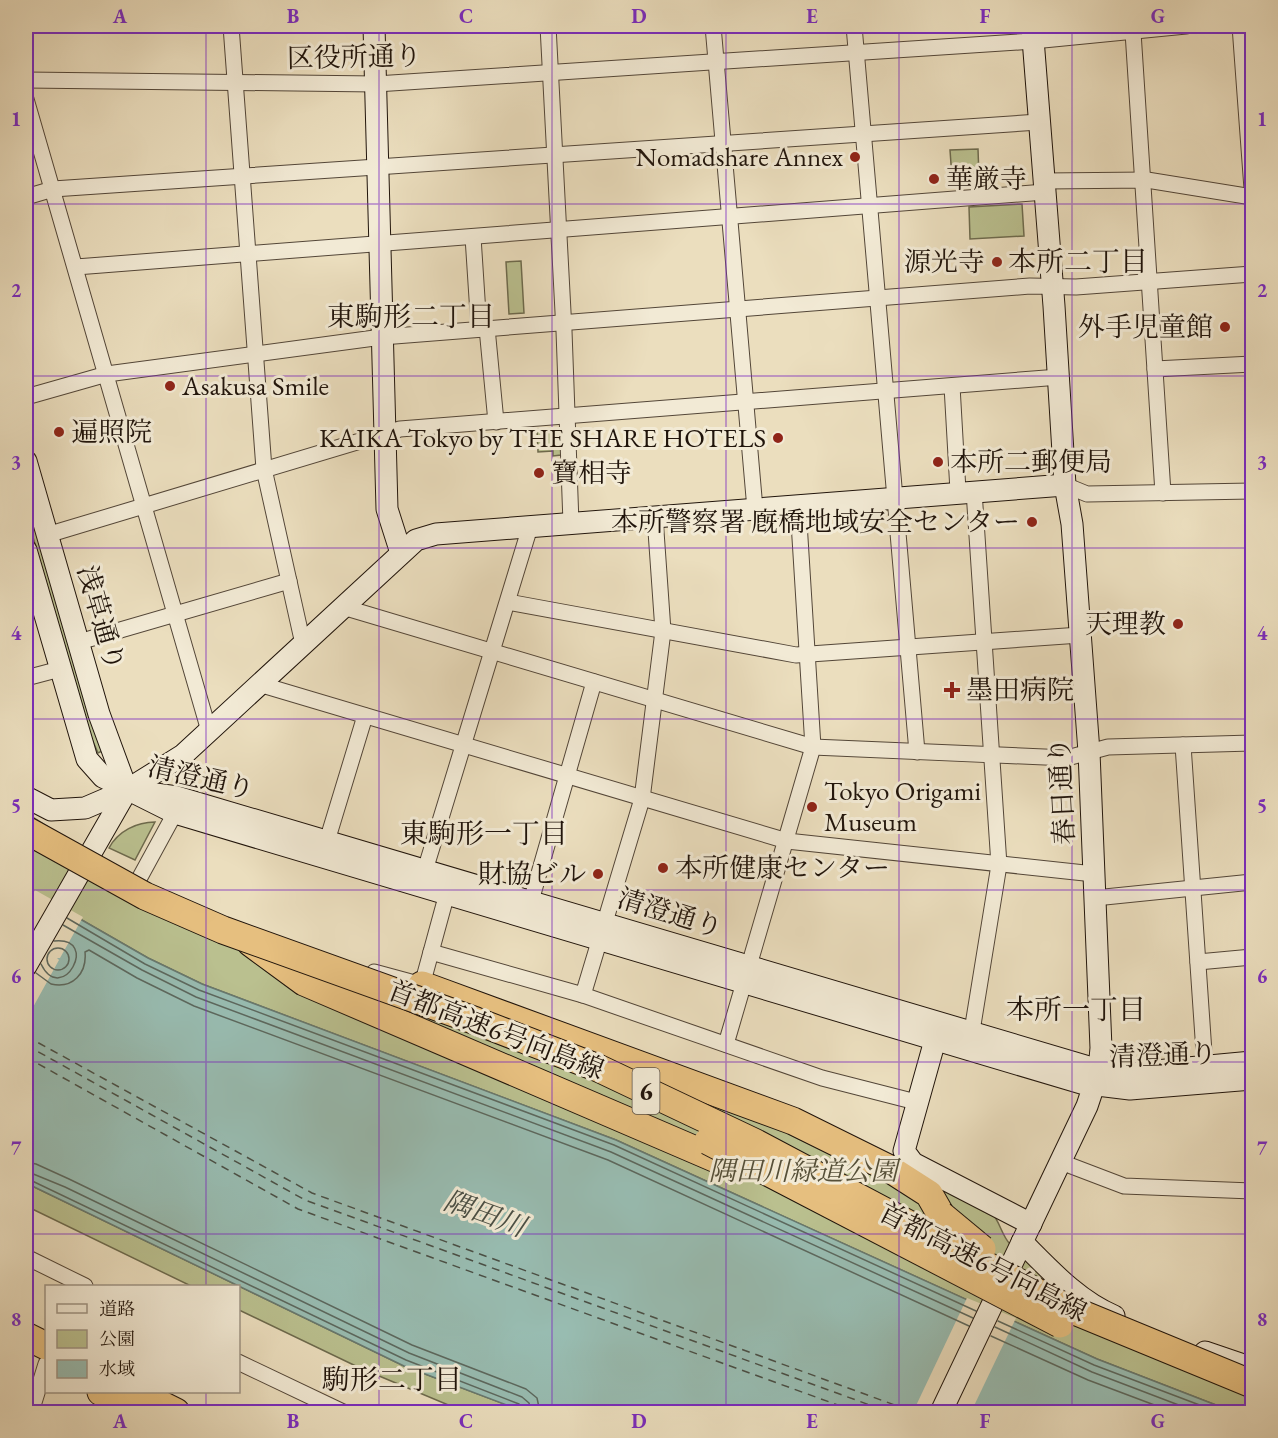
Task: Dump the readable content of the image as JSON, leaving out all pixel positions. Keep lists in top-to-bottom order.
{
  "streets": {
    "highway": ["首都高速6号向島線", "6"],
    "street": [
      "区役所通り",
      "浅草通り",
      "清澄通り",
      "春日通り"
    ]
  },
  "crossings": [
    ["区役所通り", "春日通り"],
    ["浅草通り", "清澄通り"],
    ["清澄通り", "春日通り"],
    ["首都高速6号向島線", "6"]
  ],
  "districts": [
    "本所二丁目",
    "東駒形二丁目",
    "東駒形一丁目",
    "本所一丁目",
    "駒形二丁目"
  ],
  "water": ["隅田川"],
  "parks": ["隅田川緑道公園"],
  "places": {
    "other": [
      "Nomadshare Annex",
      "華厳寺",
      "源光寺",
      "外手児童館",
      "Asakusa Smile",
      "遍照院",
      "KAIKA Tokyo by THE SHARE HOTELS",
      "本所二郵便局",
      "寶相寺",
      "本所警察署 廐橋地域安全センター",
      "天理教",
      "Tokyo Origami Museum",
      "本所健康センター",
      "財協ビル"
    ],
    "health": ["墨田病院"]
  },
  "legend": ["道路", "公園", "水域"],
  "grid": {
    "columns": [
      "A",
      "B",
      "C",
      "D",
      "E",
      "F",
      "G"
    ],
    "rows": [
      "1",
      "2",
      "3",
      "4",
      "5",
      "6",
      "7",
      "8"
    ]
  }
}
